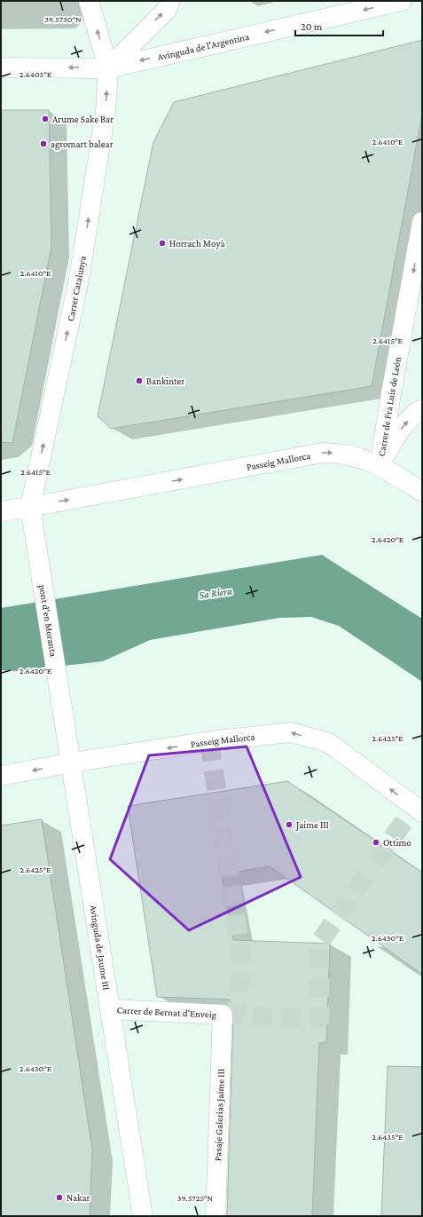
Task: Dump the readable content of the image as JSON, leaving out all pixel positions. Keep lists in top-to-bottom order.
{
  "streets": {
    "street": [
      "Avinguda de l'Argentina",
      "Carrer Catalunya",
      "Carrer de Fra Luis de León",
      "Passeig Mallorca",
      "pont d'en Moranta",
      "Avinguda de Jaume III",
      "Carrer de Bernat d'Enveig",
      "Pasaje Galerias Jaime III"
    ]
  },
  "crossings": [
    ["Avinguda de l'Argentina", "Carrer Catalunya"],
    ["Carrer Catalunya", "Passeig Mallorca"],
    ["Carrer Catalunya", "pont d'en Moranta"],
    ["Carrer de Fra Luis de León", "Passeig Mallorca"],
    ["Passeig Mallorca", "pont d'en Moranta"],
    ["Passeig Mallorca", "Avinguda de Jaume III"],
    ["pont d'en Moranta", "Avinguda de Jaume III"],
    ["Avinguda de Jaume III", "Carrer de Bernat d'Enveig"],
    ["Carrer de Bernat d'Enveig", "Pasaje Galerias Jaime III"]
  ],
  "one_way": ["Avinguda de l'Argentina", "Carrer Catalunya", "Carrer de Fra Luis de León"],
  "water": ["Sa Riera"],
  "places": [
    "Arume Sake Bar",
    "agromart balear",
    "Horrach Moyà",
    "Bankinter",
    "Jaime III",
    "Ottimo",
    "Nakar"
  ],
  "scale_bar": "20 m",
  "coordinates": [
    "39.5730°N",
    "2.6405°E",
    "2.6410°E",
    "2.6415°E",
    "2.6420°E",
    "2.6425°E",
    "2.6430°E",
    "2.6435°E",
    "39.5725°N"
  ]
}
